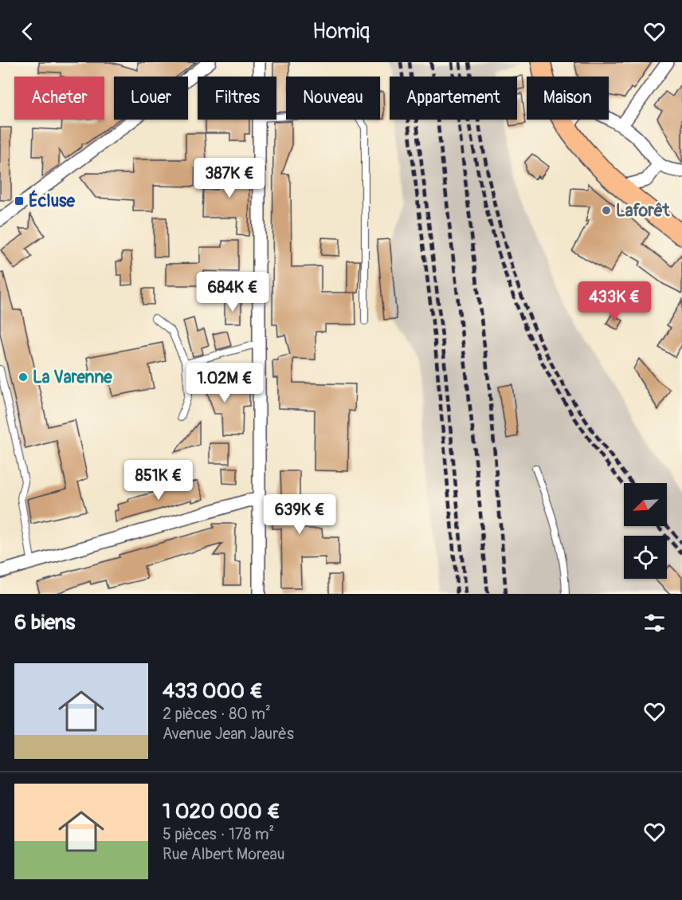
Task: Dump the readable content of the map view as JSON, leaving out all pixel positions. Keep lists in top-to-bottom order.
{
  "places": {
    "transit": ["Écluse"],
    "other": ["Laforêt", "La Varenne"]
  },
  "north": "bottom left",
  "page": {
    "header": "Homiq",
    "chip": [
      "Acheter",
      "Louer",
      "Filtres",
      "Nouveau",
      "Appartement",
      "Maison"
    ],
    "price": [
      "387K €",
      "684K €",
      "433K €",
      "1.02M €",
      "851K €",
      "639K €"
    ],
    "heading": "6 biens",
    "list": [
      {
        "name": "433 000 €",
        "note": "2 pièces · 80 m² · Avenue Jean Jaurès"
      },
      {
        "name": "1 020 000 €",
        "note": "5 pièces · 178 m² · Rue Albert Moreau"
      }
    ]
  }
}
